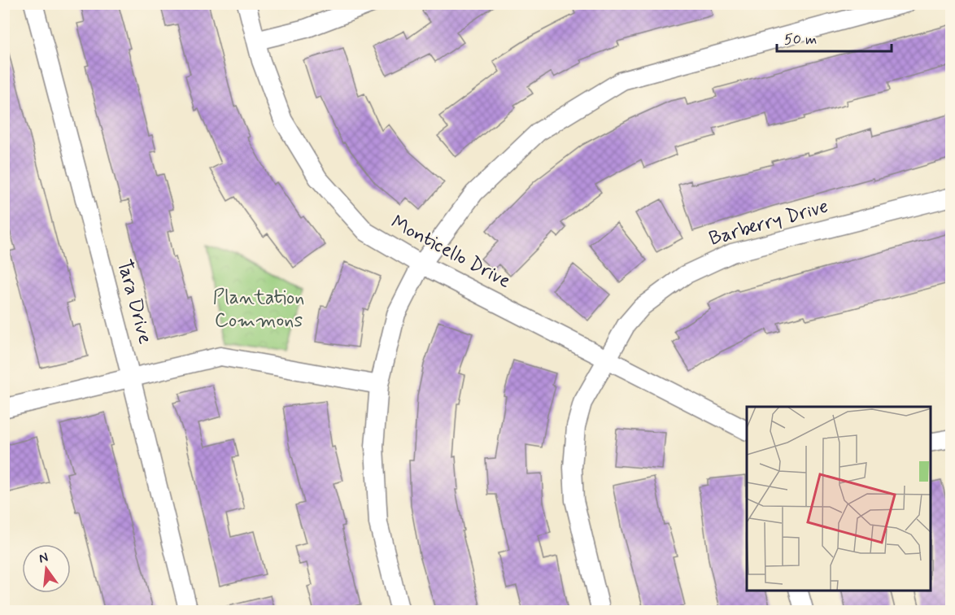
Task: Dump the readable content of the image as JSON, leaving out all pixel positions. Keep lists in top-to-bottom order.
{
  "streets": {
    "street": ["Barberry Drive", "Monticello Drive", "Tara Drive"]
  },
  "crossings": [
    ["Barberry Drive", "Monticello Drive"]
  ],
  "parks": ["Plantation Commons"],
  "scale_bar": "50 m",
  "north": "top"
}
